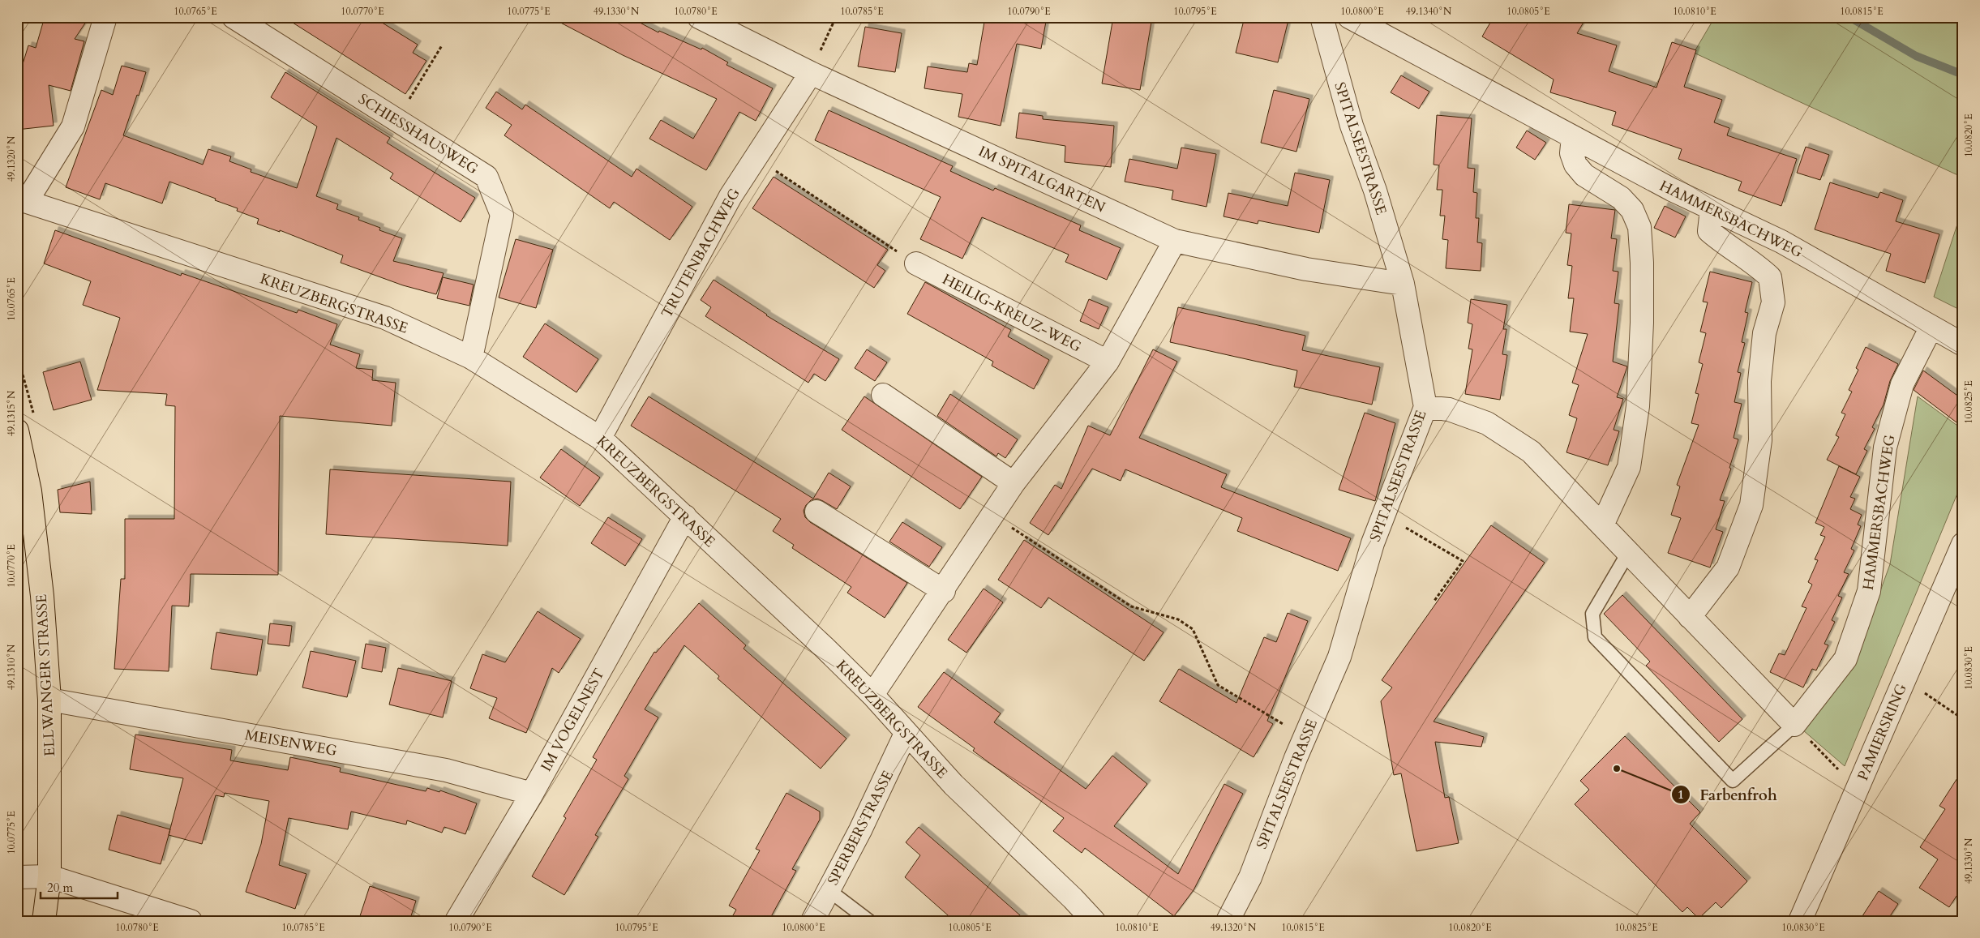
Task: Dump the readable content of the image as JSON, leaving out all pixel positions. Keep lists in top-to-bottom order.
{
  "streets": {
    "main road": ["ELLWANGER STRASSE"],
    "street": [
      "SCHIESSHAUSWEG",
      "SPITALSEESTRASSE",
      "IM SPITALGARTEN",
      "HAMMERSBACHWEG",
      "TRUTENBACHWEG",
      "KREUZBERGSTRASSE",
      "HEILIG-KREUZ-WEG",
      "IM VOGELNEST",
      "PAMIERSRING",
      "MEISENWEG",
      "SPERBERSTRASSE"
    ]
  },
  "crossings": [
    ["SCHIESSHAUSWEG", "KREUZBERGSTRASSE"],
    ["SPITALSEESTRASSE", "IM SPITALGARTEN"],
    ["IM SPITALGARTEN", "TRUTENBACHWEG"],
    ["TRUTENBACHWEG", "KREUZBERGSTRASSE"],
    ["KREUZBERGSTRASSE", "IM VOGELNEST"],
    ["KREUZBERGSTRASSE", "SPERBERSTRASSE"],
    ["ELLWANGER STRASSE", "MEISENWEG"],
    ["IM VOGELNEST", "MEISENWEG"]
  ],
  "places": ["Farbenfroh"],
  "scale_bar": "20 m",
  "coordinates": [
    "10.0765°E",
    "10.0770°E",
    "10.0775°E",
    "49.1330°N",
    "10.0780°E",
    "10.0785°E",
    "10.0790°E",
    "10.0795°E",
    "10.0800°E",
    "49.1340°N",
    "10.0805°E",
    "10.0810°E",
    "10.0815°E",
    "10.0820°E",
    "49.1320°N",
    "10.0825°E",
    "49.1315°N",
    "49.1310°N",
    "10.0830°E"
  ]
}
